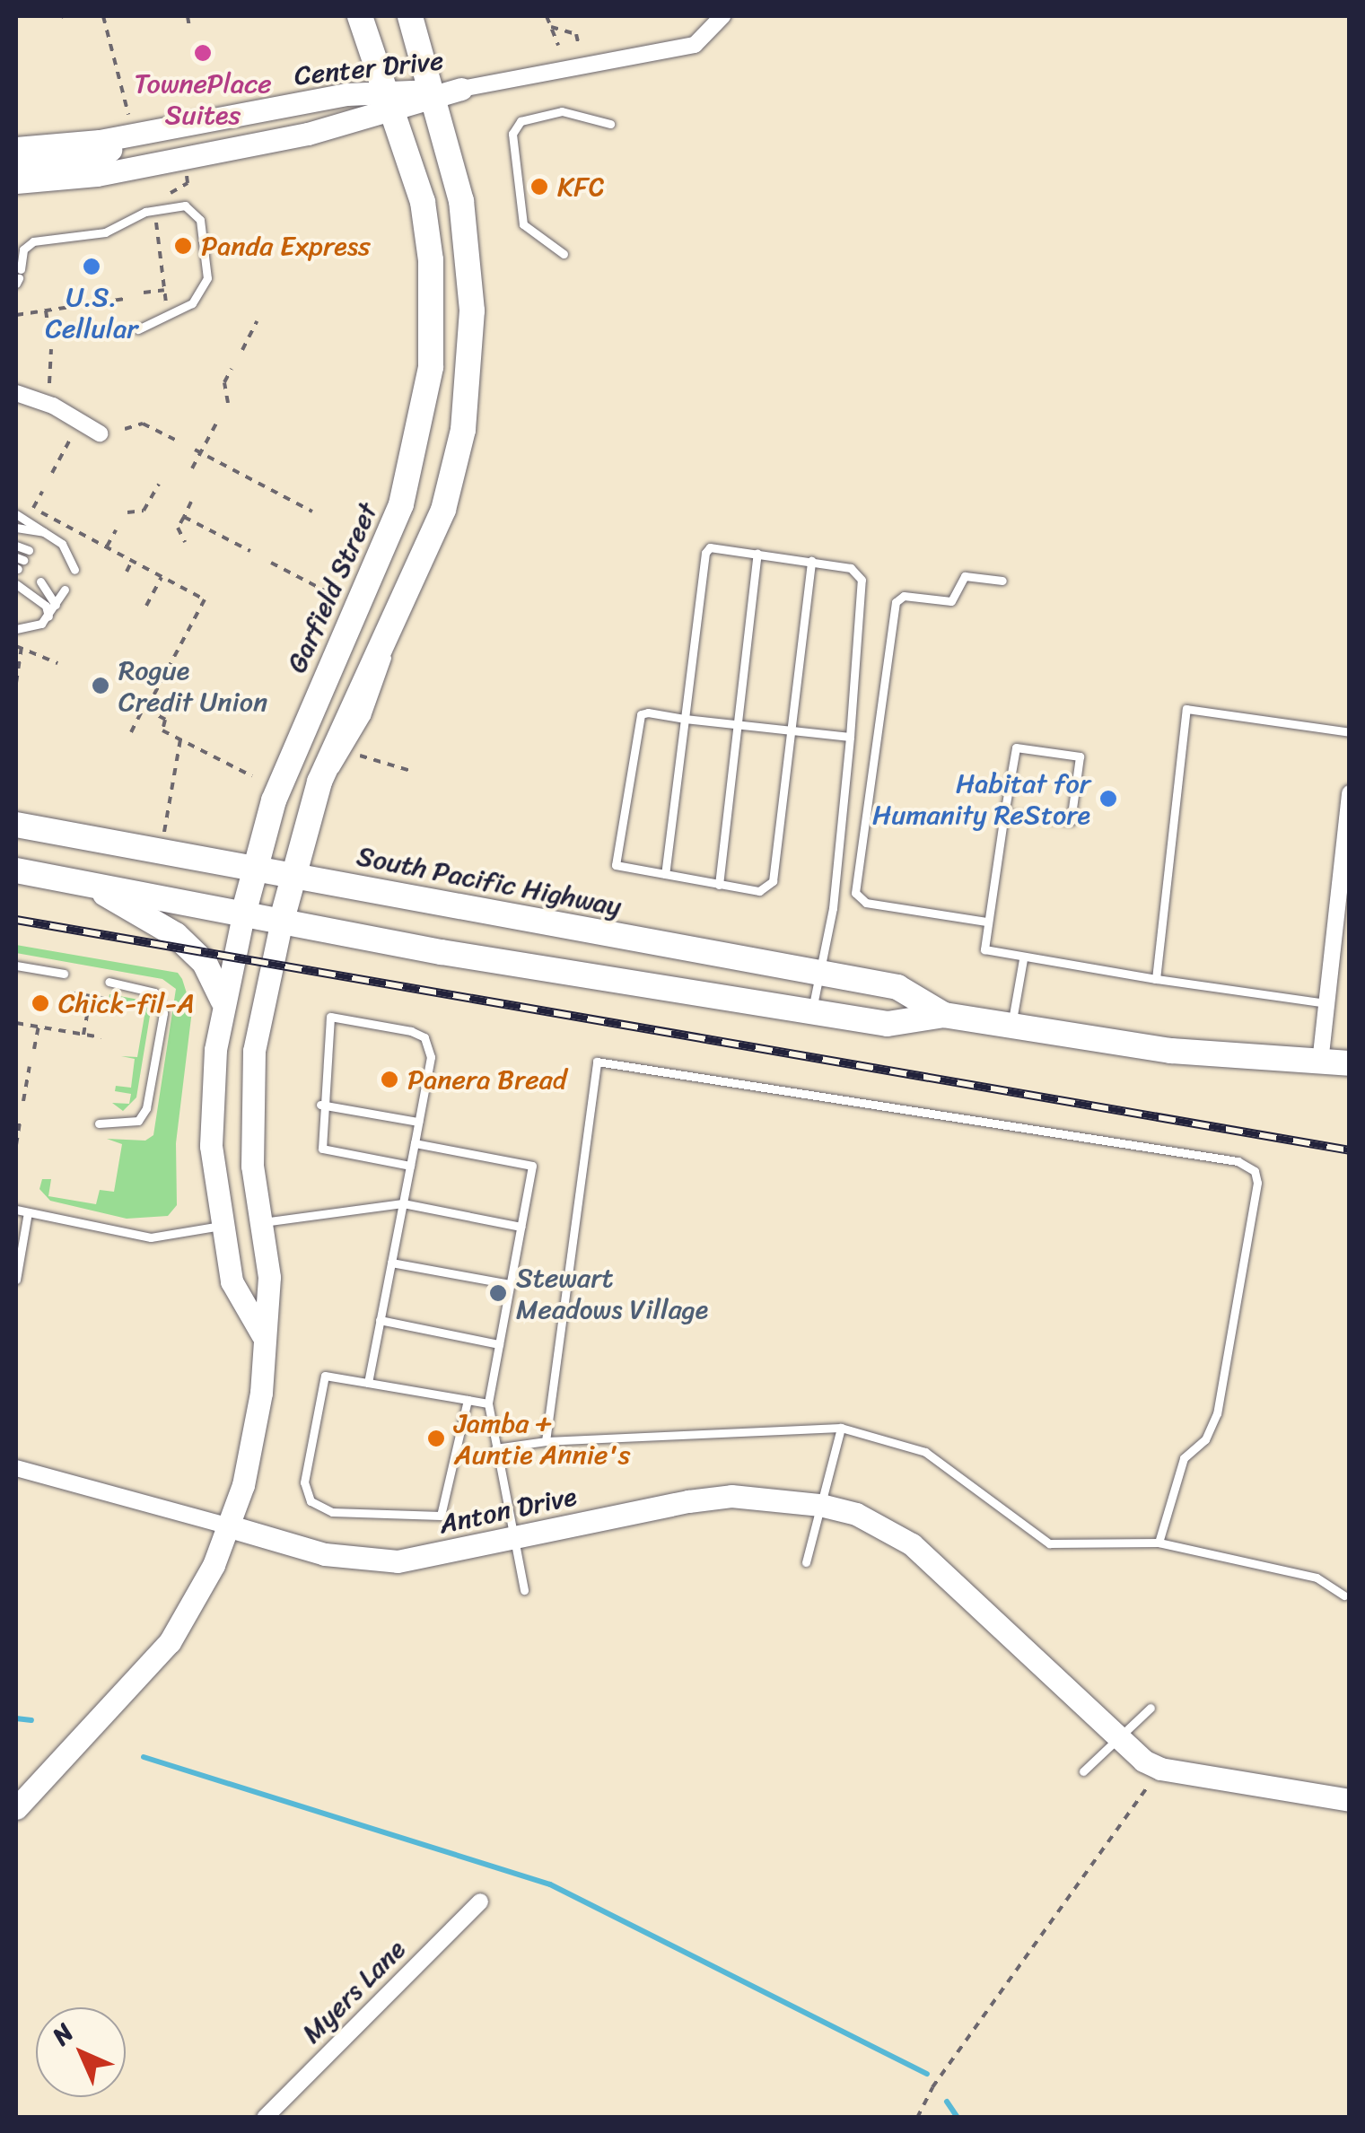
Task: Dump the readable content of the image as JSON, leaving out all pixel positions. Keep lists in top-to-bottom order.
{
  "streets": {
    "main road": [
      "Center Drive",
      "Garfield Street",
      "South Pacific Highway",
      "Anton Drive"
    ],
    "street": ["Myers Lane"]
  },
  "crossings": [
    ["Center Drive", "Garfield Street"],
    ["Garfield Street", "South Pacific Highway"]
  ],
  "places": [
    "TownePlace Suites",
    "KFC",
    "Panda Express",
    "U.S. Cellular",
    "Rogue Credit Union",
    "Habitat for Humanity ReStore",
    "Chick-fil-A",
    "Panera Bread",
    "Stewart Meadows Village",
    "Jamba + Auntie Annie's"
  ],
  "north": "top left"
}
